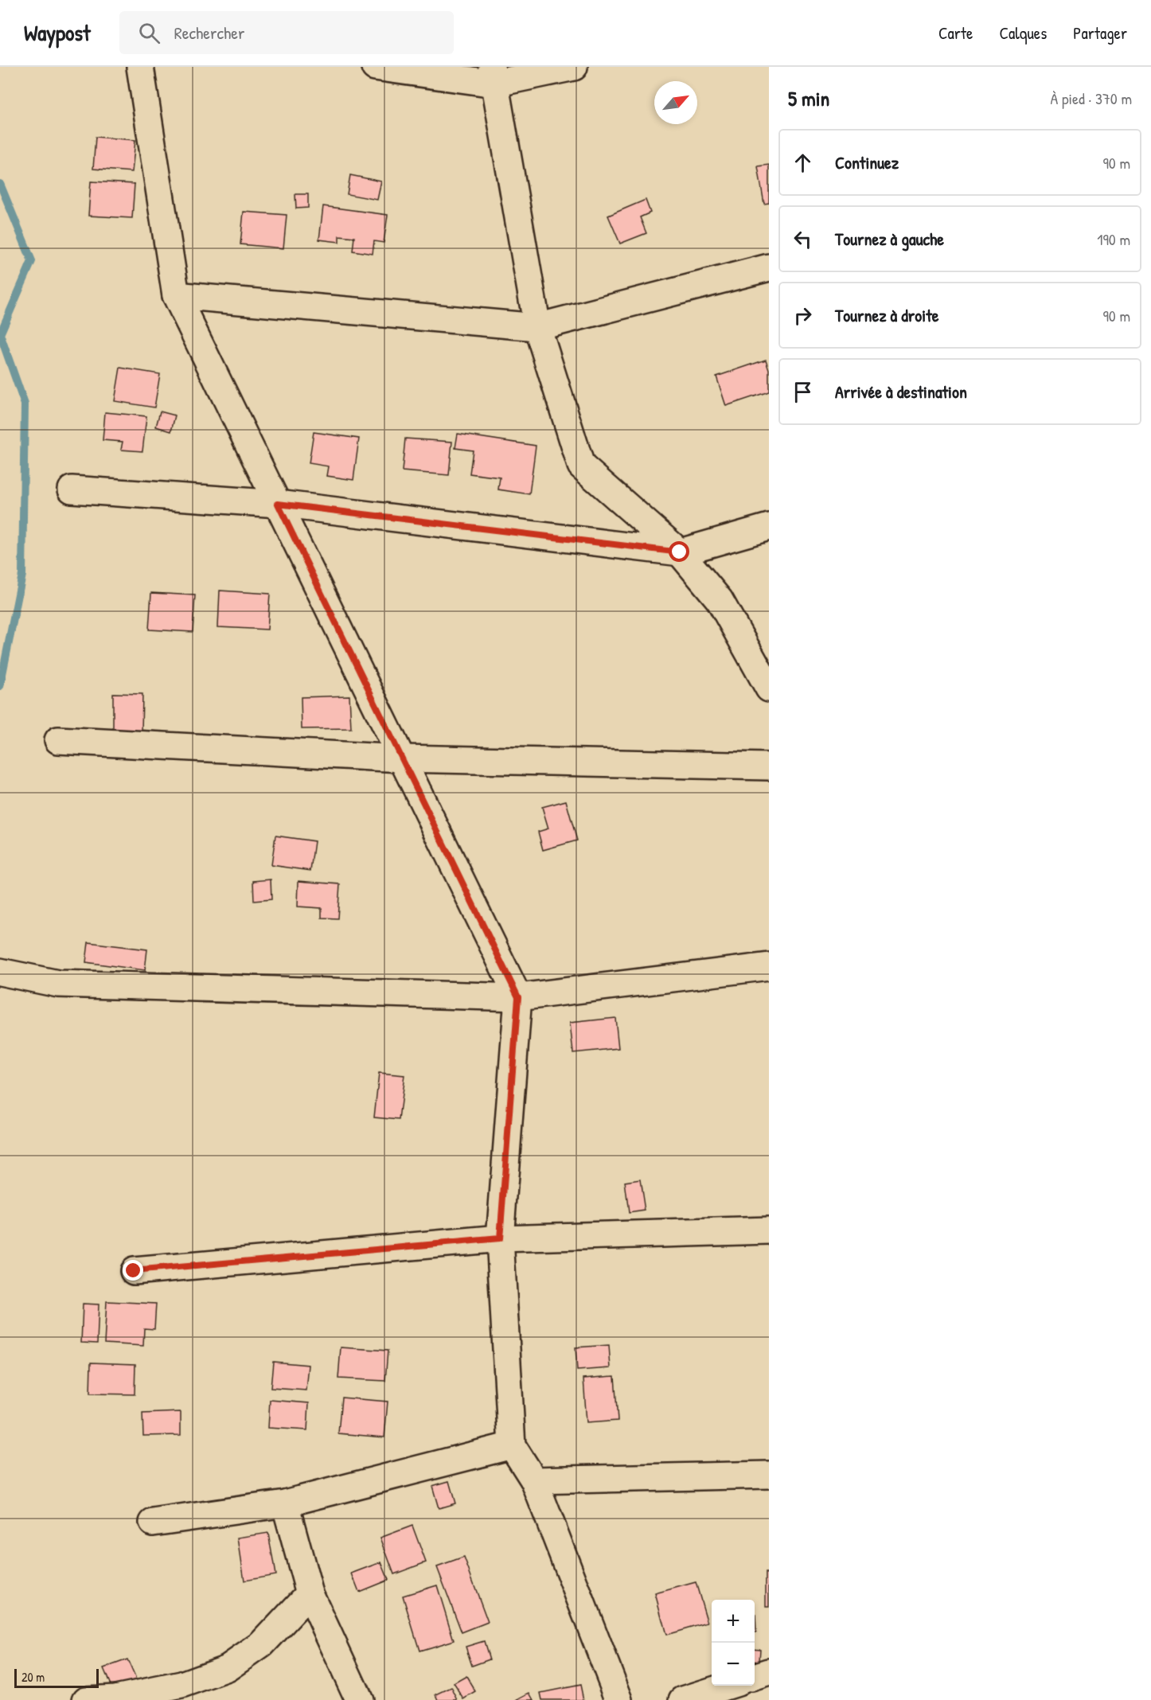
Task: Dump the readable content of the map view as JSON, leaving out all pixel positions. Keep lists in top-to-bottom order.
{
  "scale_bar": "20 m",
  "north": "top right",
  "page": {
    "header": "Waypost",
    "search": "Rechercher",
    "nav": ["Carte", "Calques", "Partager"],
    "heading": ["5 min", "À pied · 370 m"],
    "list": [
      ["Continuez", "90 m"],
      ["Tournez à gauche", "190 m"],
      ["Tournez à droite", "90 m"],
      "Arrivée à destination"
    ],
    "map_buttons": ["+", "−"],
    "scale": "20 m"
  }
}
